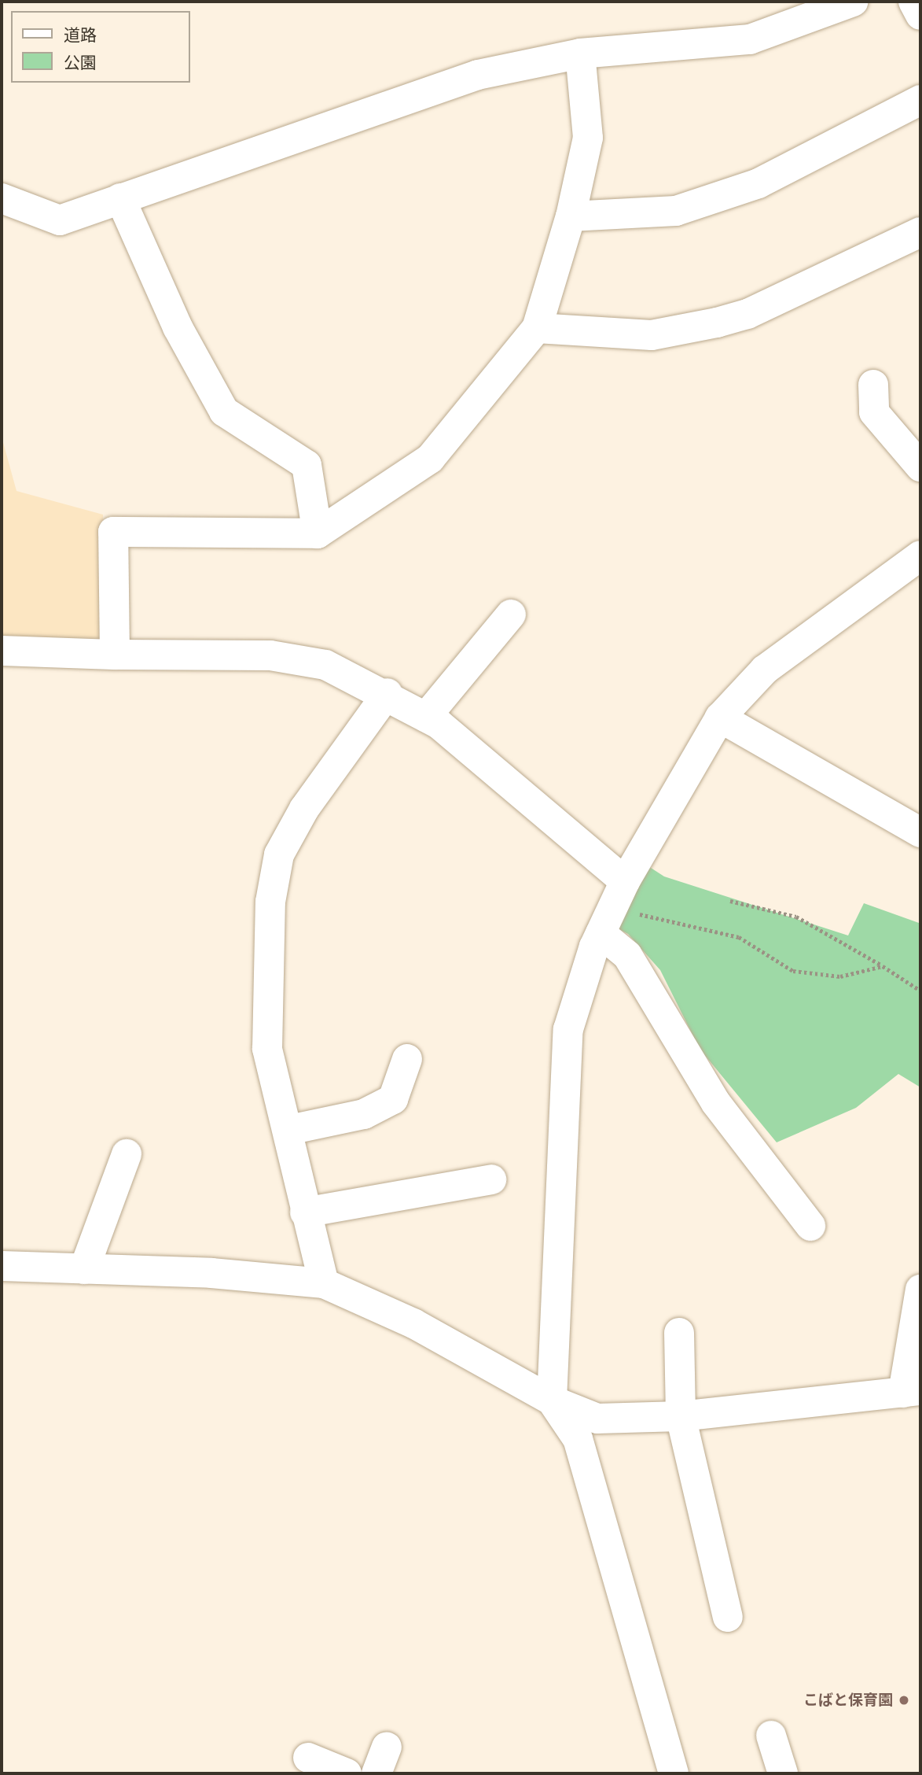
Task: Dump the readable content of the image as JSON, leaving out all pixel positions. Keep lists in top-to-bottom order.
{
  "places": ["こばと保育園"],
  "legend": ["道路", "公園"]
}
